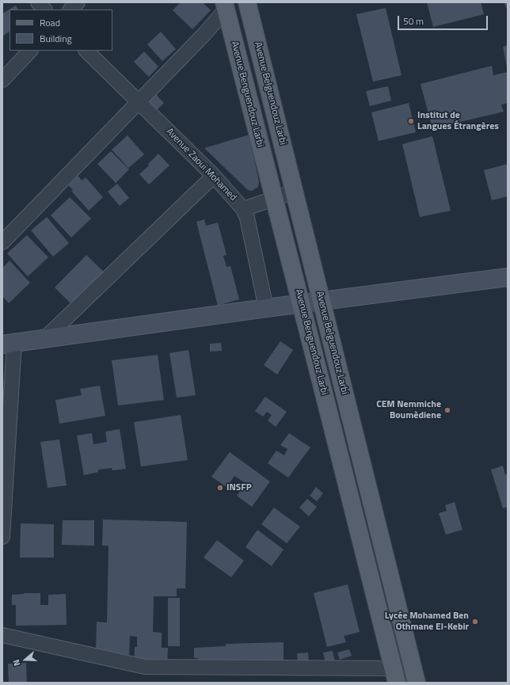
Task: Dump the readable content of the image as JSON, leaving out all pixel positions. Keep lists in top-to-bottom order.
{
  "streets": {
    "main road": ["Avenue Belguendouz Larbi", "Avenue Benguendouz Larbi"],
    "street": ["Avenue Zaoui Mohamed"]
  },
  "places": [
    "Institut de Langues Étrangères",
    "CEM Nemmiche Boumèdiene",
    "INSFP",
    "Lycée Mohamed Ben Othmane El-Kebir"
  ],
  "legend": ["Road", "Building"],
  "scale_bar": "50 m",
  "north": "left"
}
